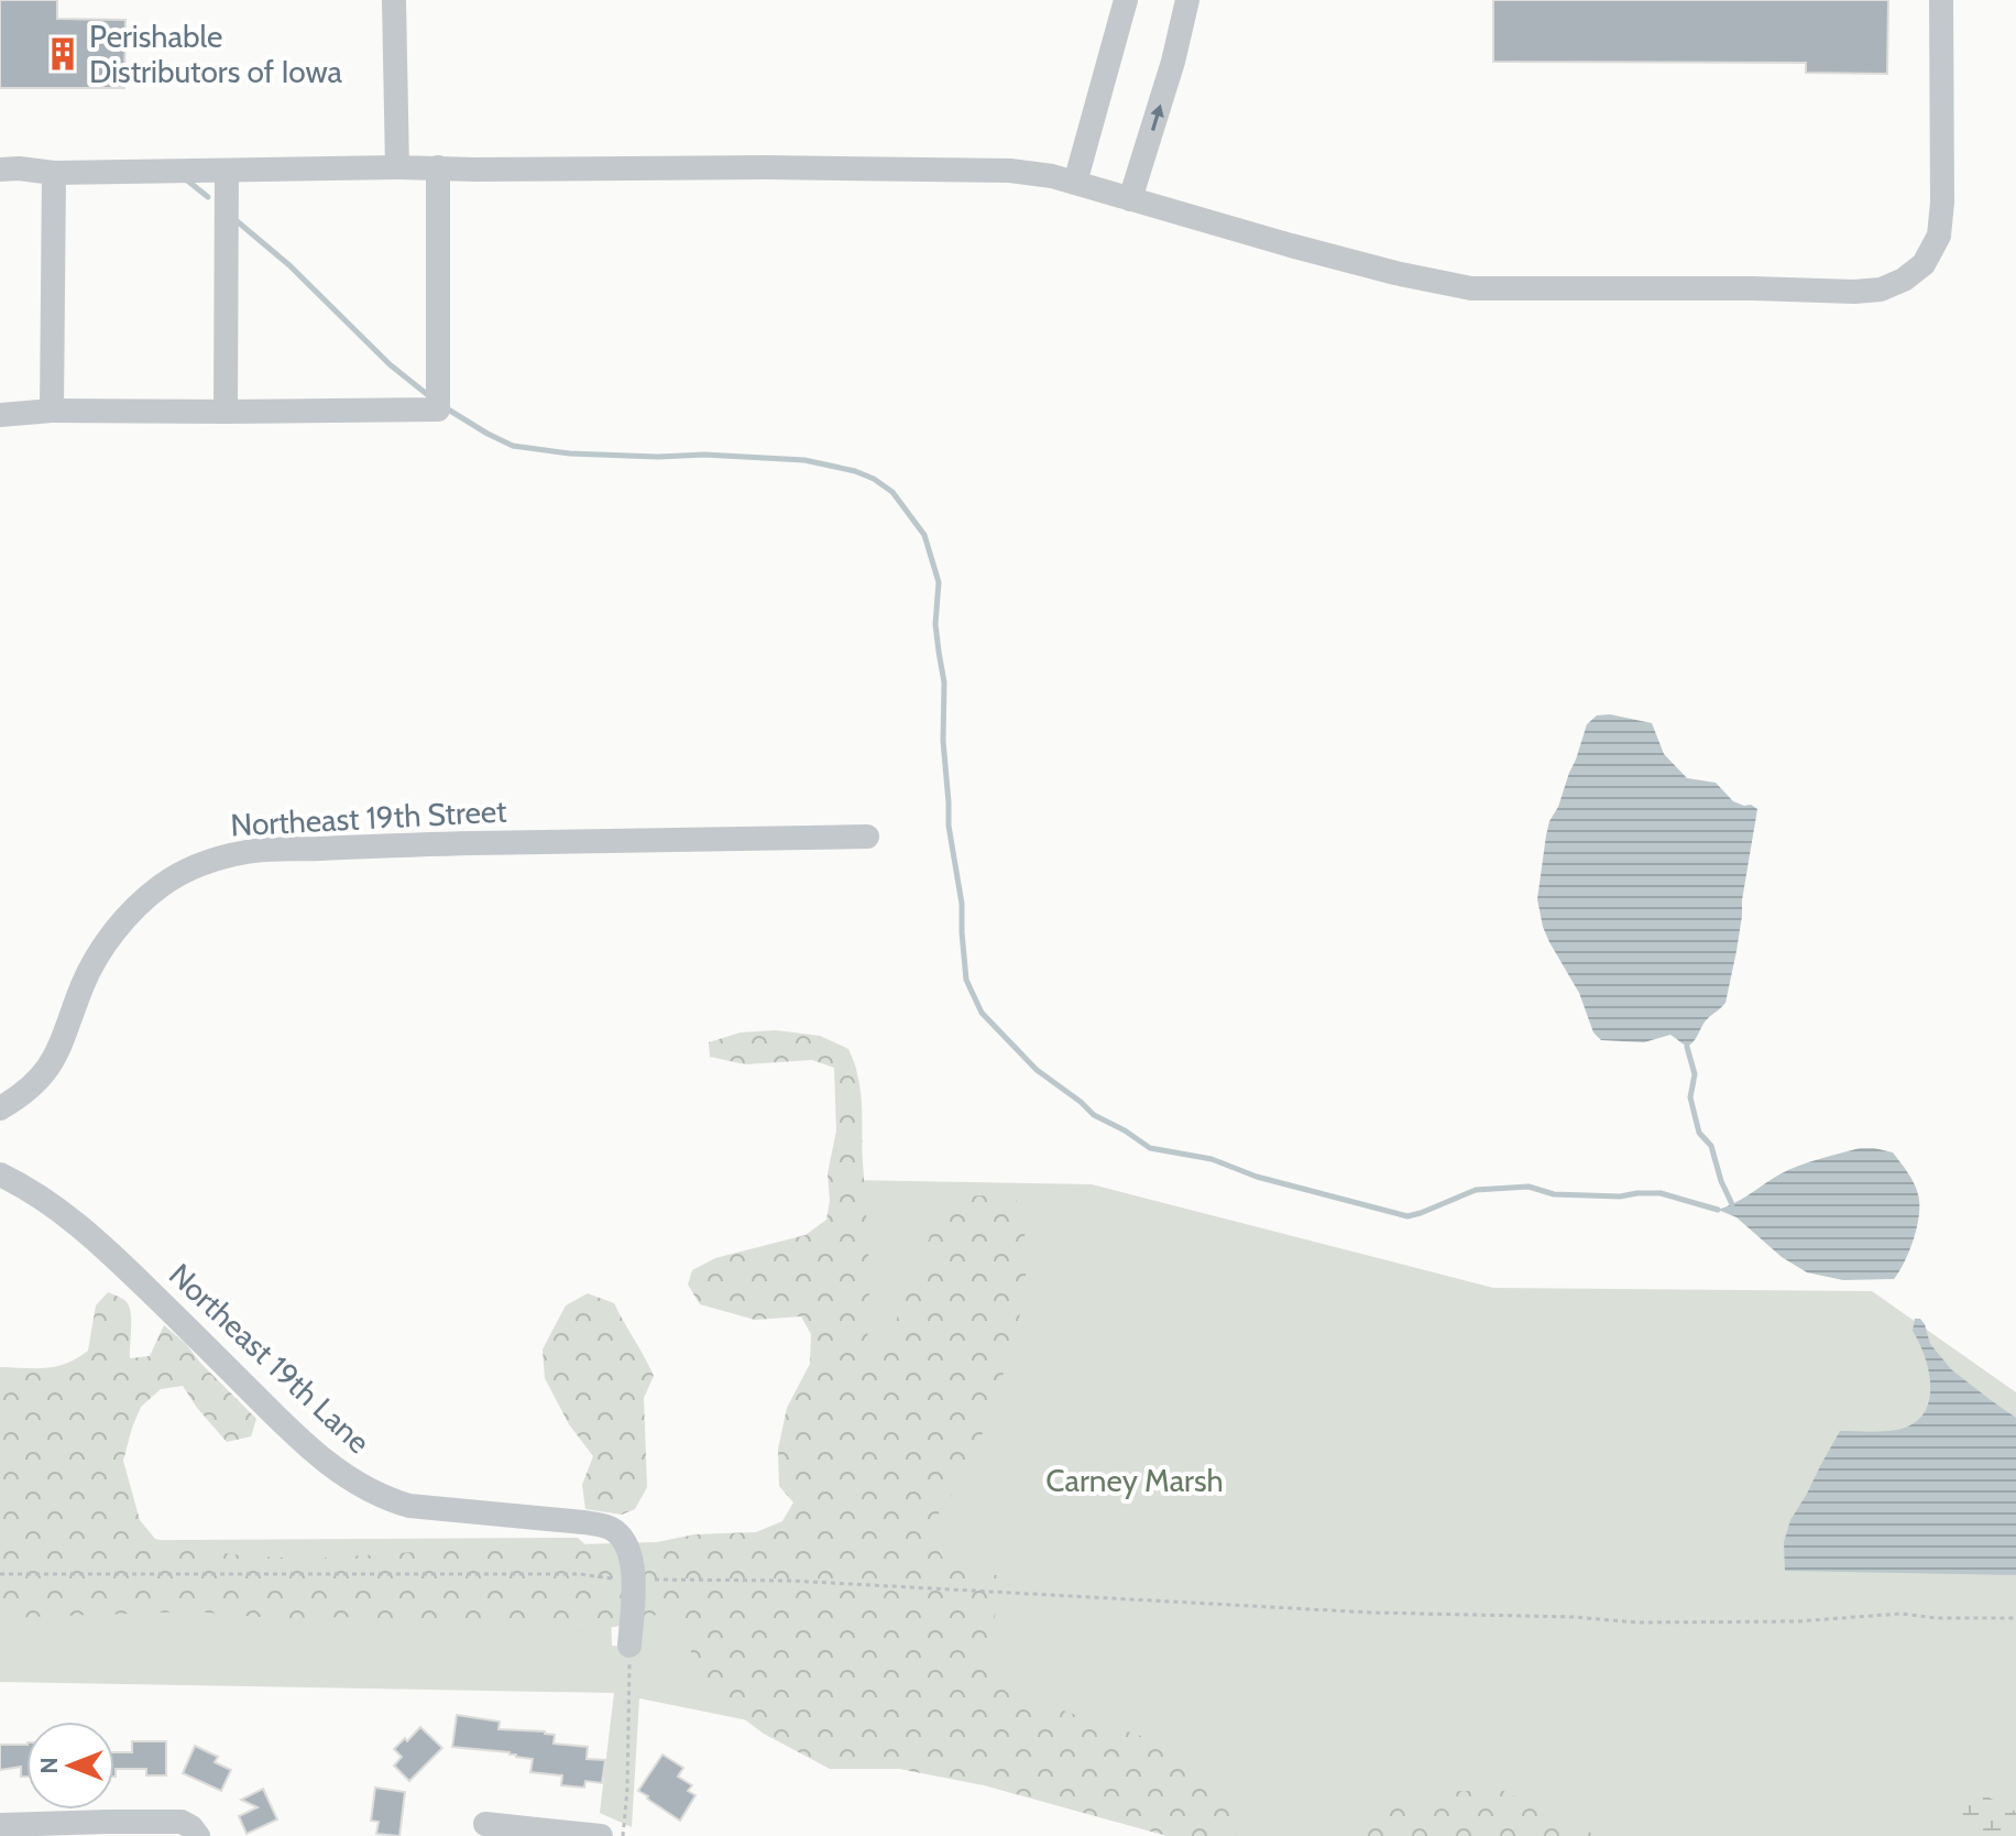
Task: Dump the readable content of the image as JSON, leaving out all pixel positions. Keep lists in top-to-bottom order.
{
  "streets": {
    "street": ["Northeast 19th Street", "Northeast 19th Lane"]
  },
  "parks": ["Carney Marsh"],
  "places": {
    "building": ["Perishable Distributors of Iowa"]
  },
  "north": "left"
}
